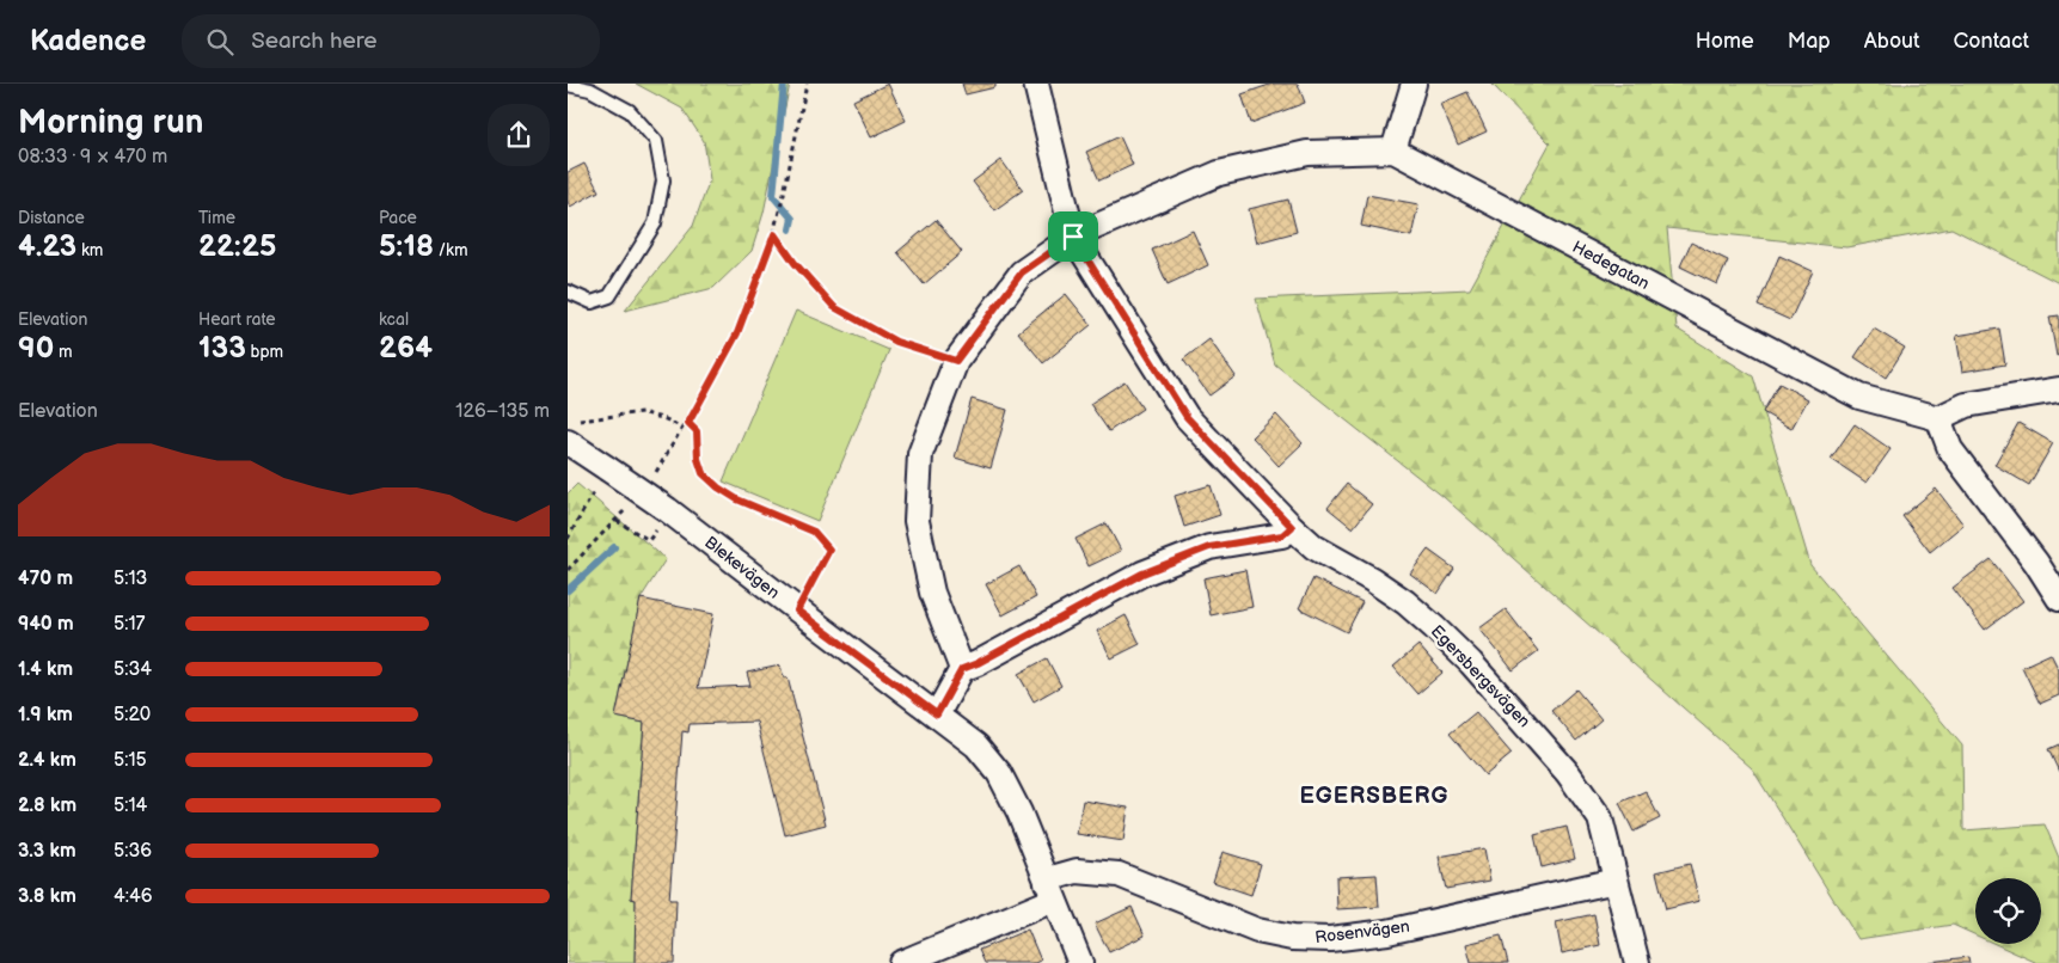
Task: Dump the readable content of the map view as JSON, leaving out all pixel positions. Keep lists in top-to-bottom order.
{
  "streets": {
    "street": [
      "Hedegatan",
      "Blekevägen",
      "Egersbergsvägen",
      "Rosenvägen"
    ]
  },
  "crossings": [
    ["Hedegatan", "Egersbergsvägen"],
    ["Blekevägen", "Rosenvägen"],
    ["Egersbergsvägen", "Rosenvägen"]
  ],
  "districts": ["EGERSBERG"],
  "page": {
    "header": "Kadence",
    "search": "Search here",
    "nav": [
      "Home",
      "Map",
      "About",
      "Contact"
    ],
    "heading": ["Morning run", "08:33 · 9 × 470 m"],
    "stats": [
      ["Distance", "4.23 km"],
      ["Time", "22:25"],
      ["Pace", "5:18 /km"],
      ["Elevation", "90 m"],
      ["Heart rate", "133 bpm"],
      ["kcal", "264"]
    ],
    "chart": ["Elevation", "126–135 m"],
    "list": [
      {
        "name": "470 m",
        "note": "5:13"
      },
      {
        "name": "940 m",
        "note": "5:17"
      },
      {
        "name": "1.4 km",
        "note": "5:34"
      },
      {
        "name": "1.9 km",
        "note": "5:20"
      },
      {
        "name": "2.4 km",
        "note": "5:15"
      },
      {
        "name": "2.8 km",
        "note": "5:14"
      },
      {
        "name": "3.3 km",
        "note": "5:36"
      },
      {
        "name": "3.8 km",
        "note": "4:46"
      }
    ]
  }
}
